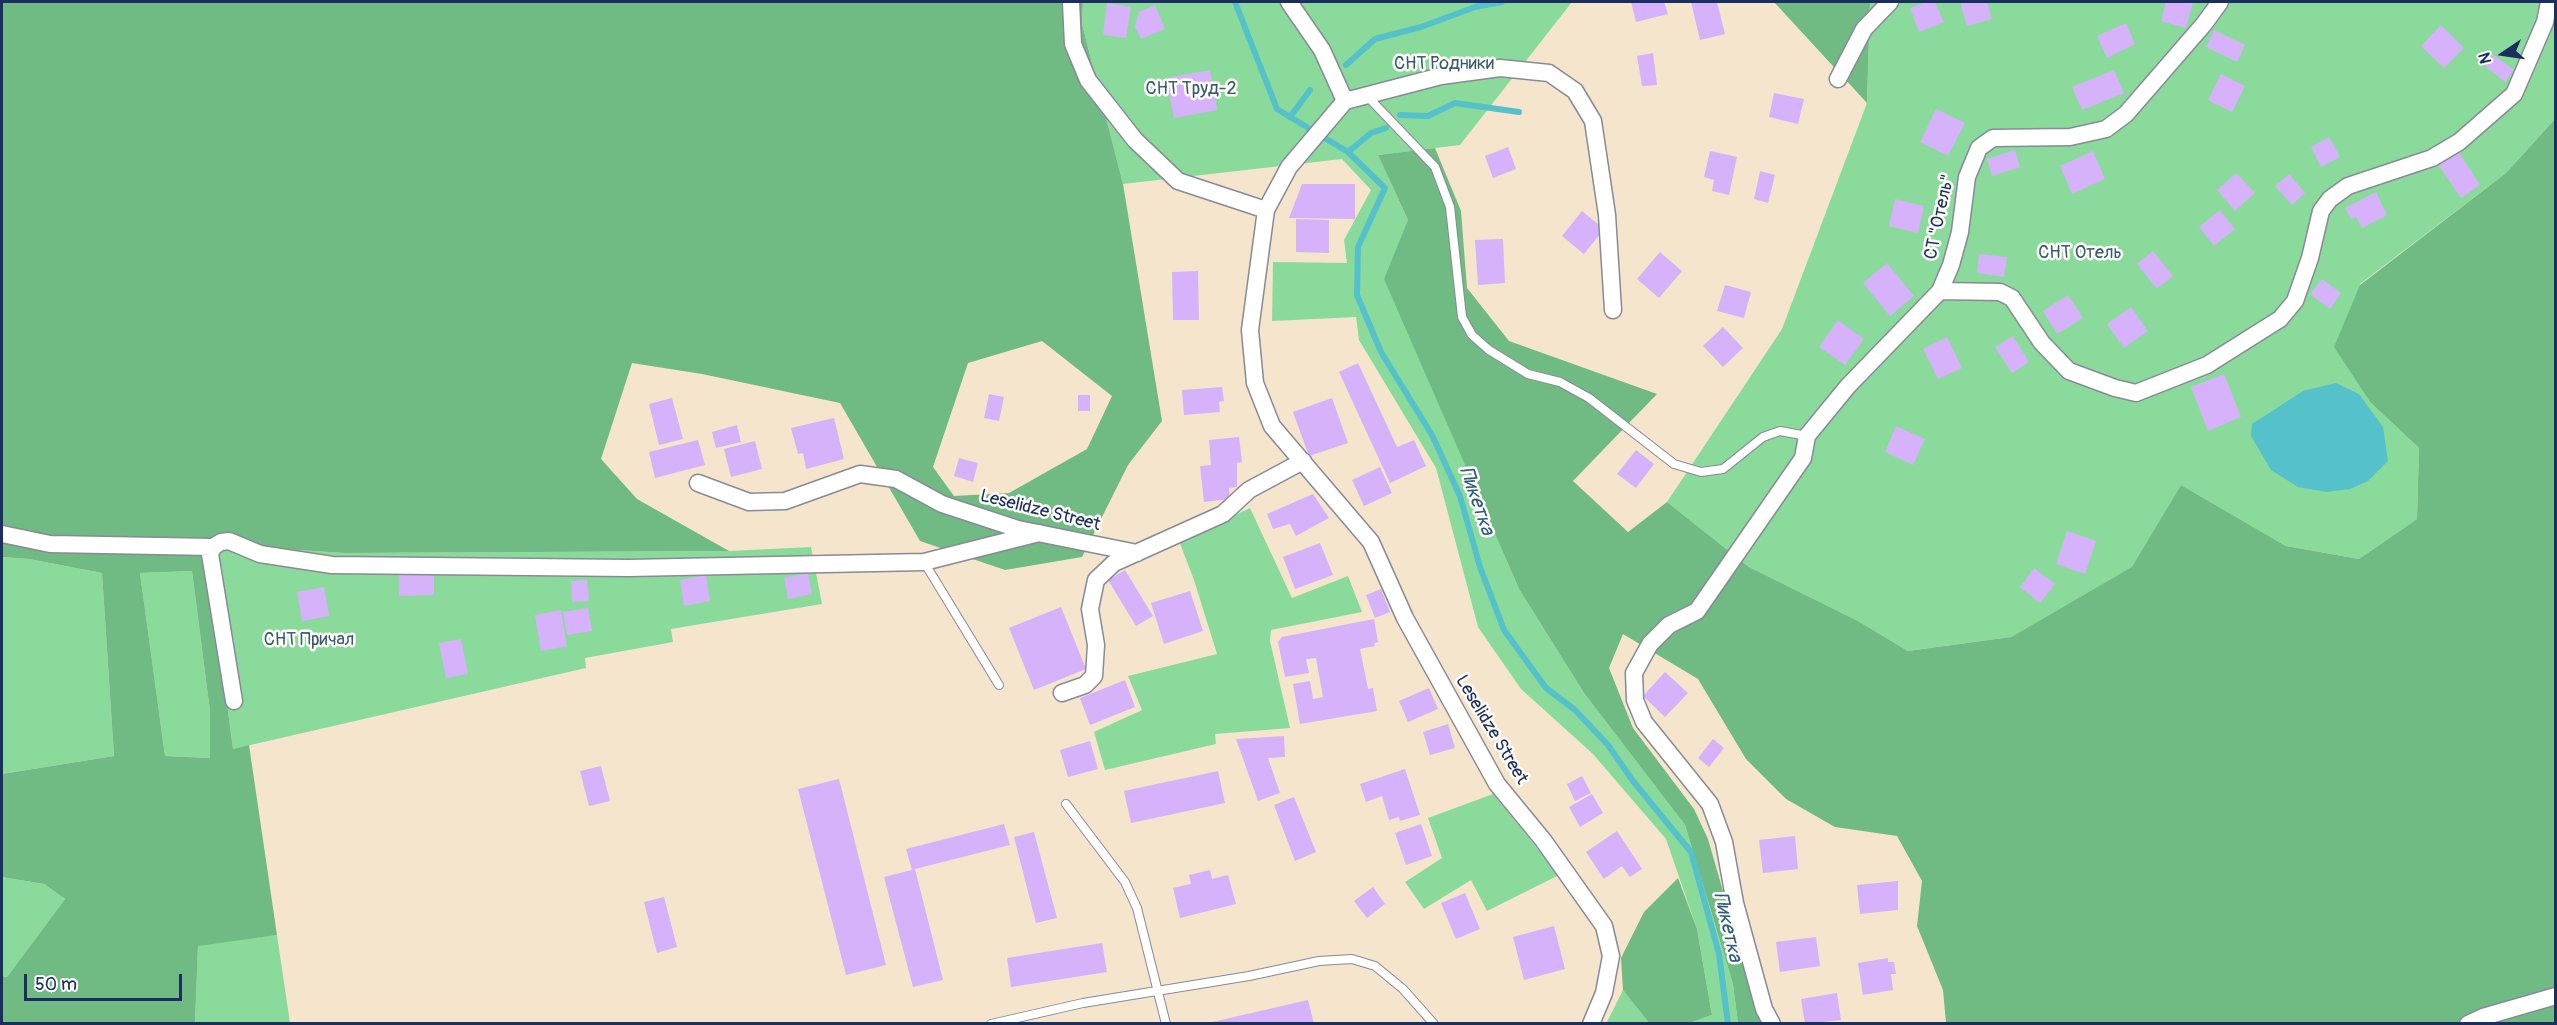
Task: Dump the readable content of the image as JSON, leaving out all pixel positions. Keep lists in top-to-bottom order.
{
  "streets": {
    "street": ["СТ \"Отель\"", "Leselidze Street"]
  },
  "water": ["Пикетка"],
  "parks": [
    "СНТ Родники",
    "СНТ Труд-2",
    "СНТ Отель",
    "СНТ Причал"
  ],
  "scale_bar": "50 m",
  "north": "left"
}
